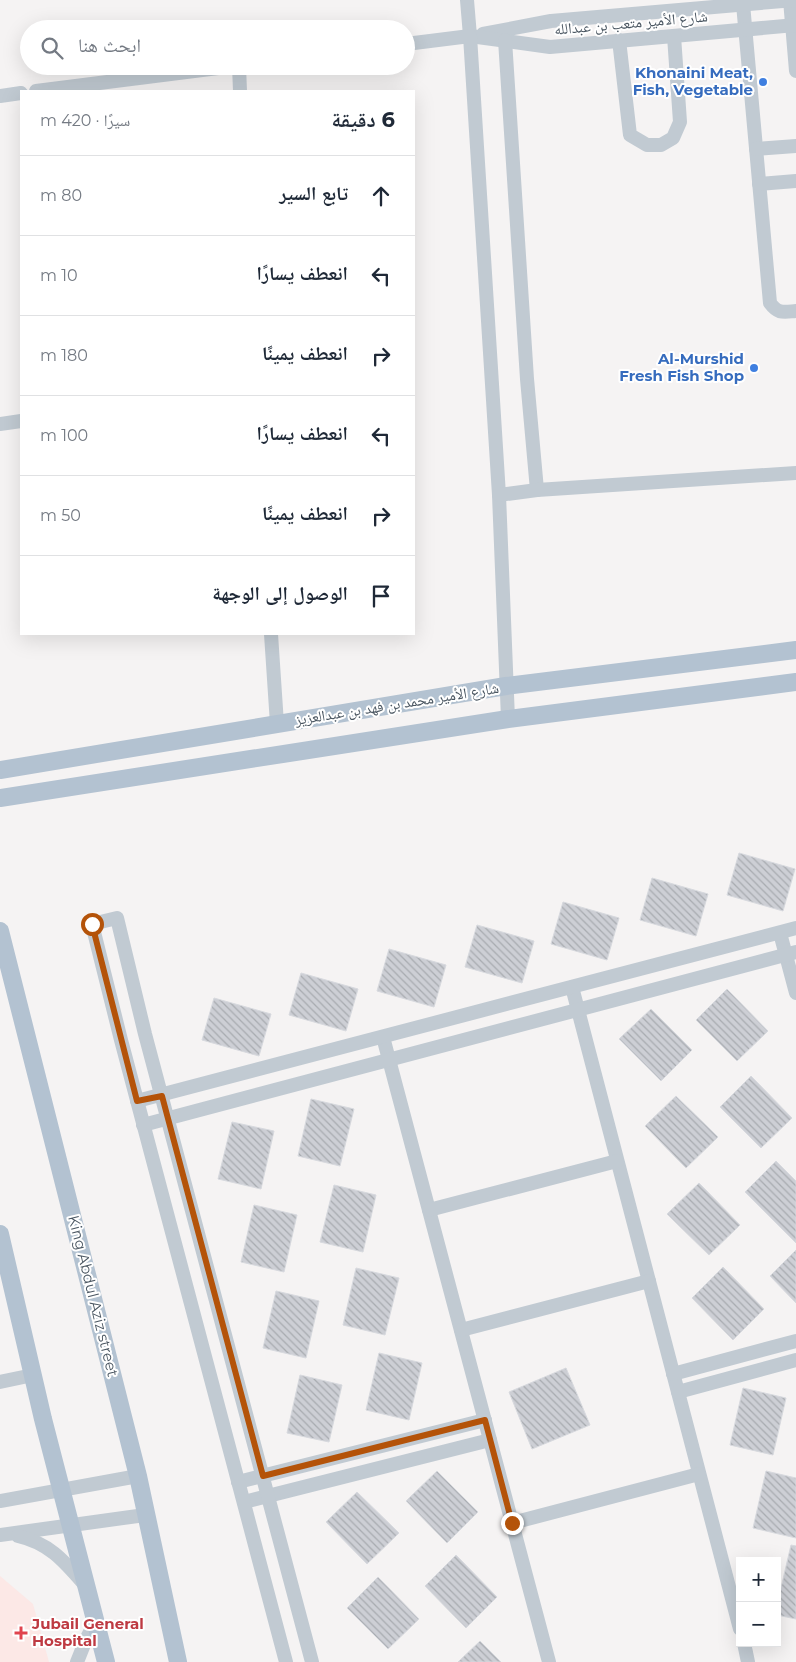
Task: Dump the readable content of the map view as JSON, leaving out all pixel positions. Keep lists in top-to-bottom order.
{
  "streets": {
    "main road": ["شارع الأمير محمد بن فهد بن عبدالعزيز", "King Abdul Aziz street"],
    "street": ["شارع الأمير متعب بن عبدالله"]
  },
  "places": {
    "other": ["Khonaini Meat, Fish, Vegetable", "Al-Murshid Fresh Fish Shop"],
    "health": ["Jubail General Hospital"]
  },
  "page": {
    "search": "ابحث هنا",
    "heading": ["6 دقيقة", "سيرًا · 420 m"],
    "list": [
      ["تابع السير", "80 m"],
      ["انعطف يسارًا", "10 m"],
      ["انعطف يمينًا", "180 m"],
      ["انعطف يسارًا", "100 m"],
      ["انعطف يمينًا", "50 m"],
      "الوصول إلى الوجهة"
    ],
    "map_buttons": ["+", "−"]
  }
}
